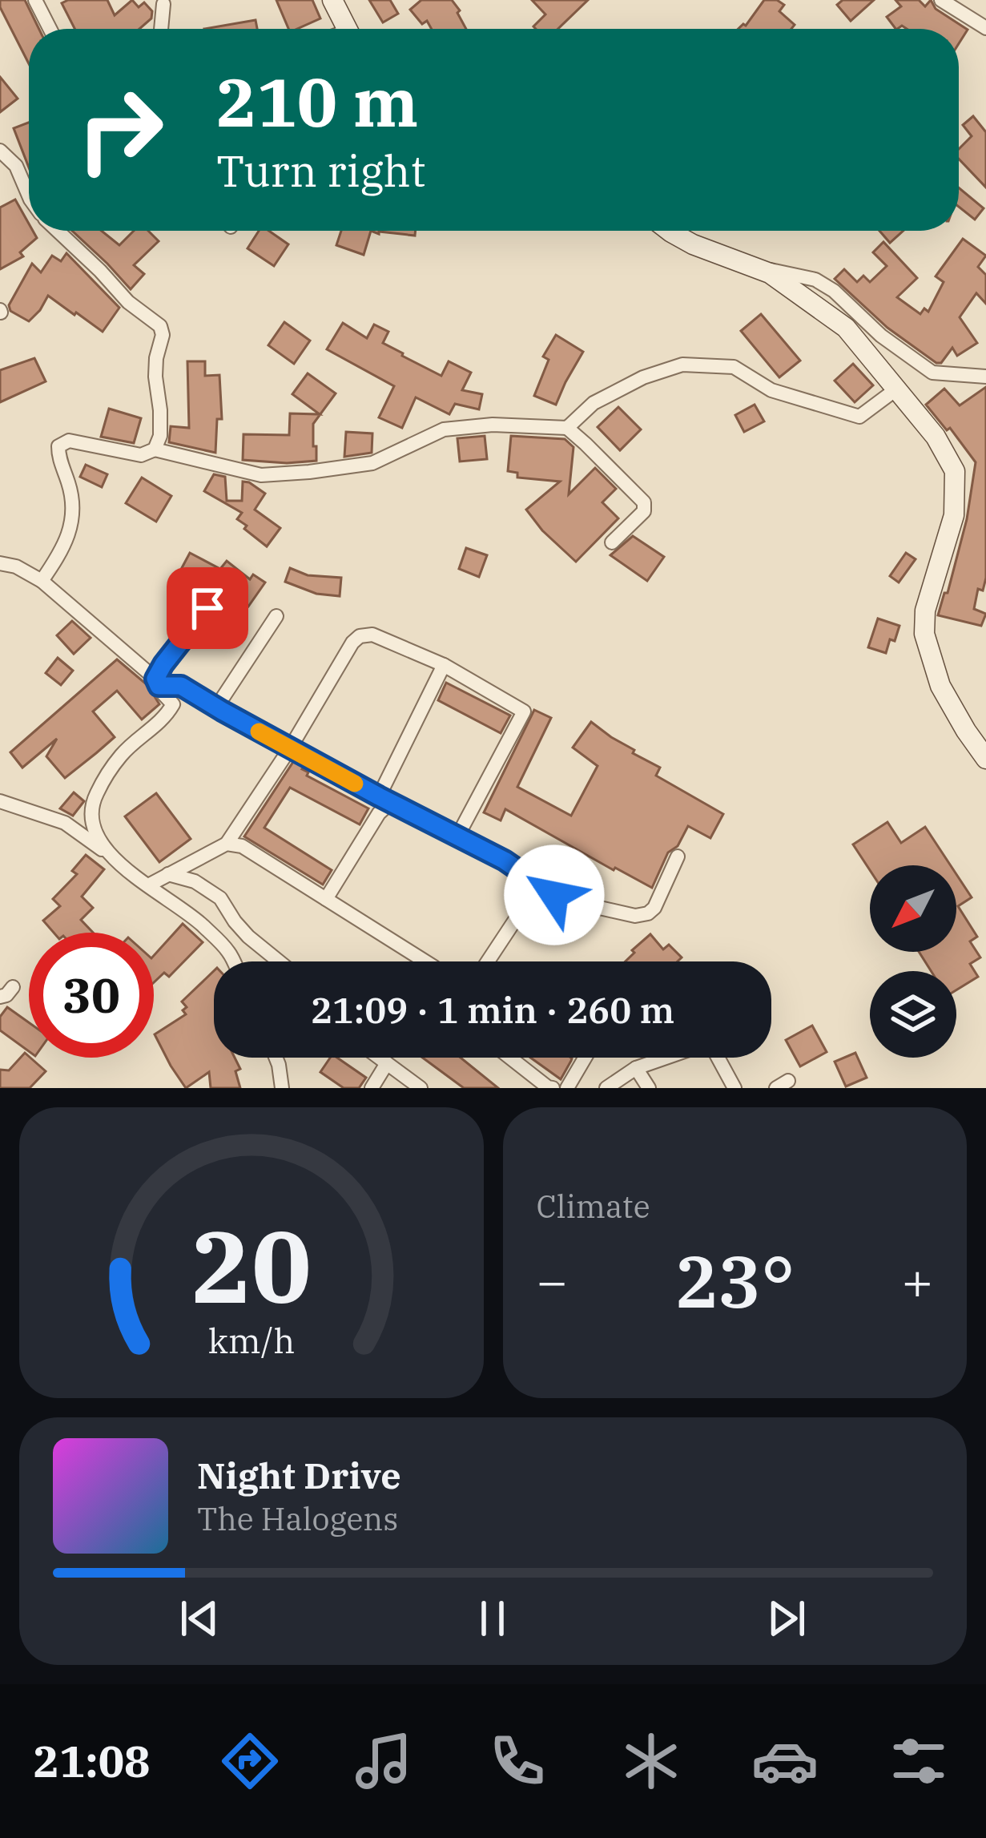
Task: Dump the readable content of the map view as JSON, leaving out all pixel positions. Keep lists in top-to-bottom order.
{
  "north": "bottom left",
  "page": {
    "turn": ["210 m", "Turn right"],
    "limit": "30",
    "trip": "21:09 · 1 min · 260 m",
    "tile": "Climate",
    "heat": ["−", "23°", "+"],
    "song": ["Night Drive", "The Halogens"],
    "tabs": "21:08",
    "gauge": ["20", "km/h"]
  }
}
